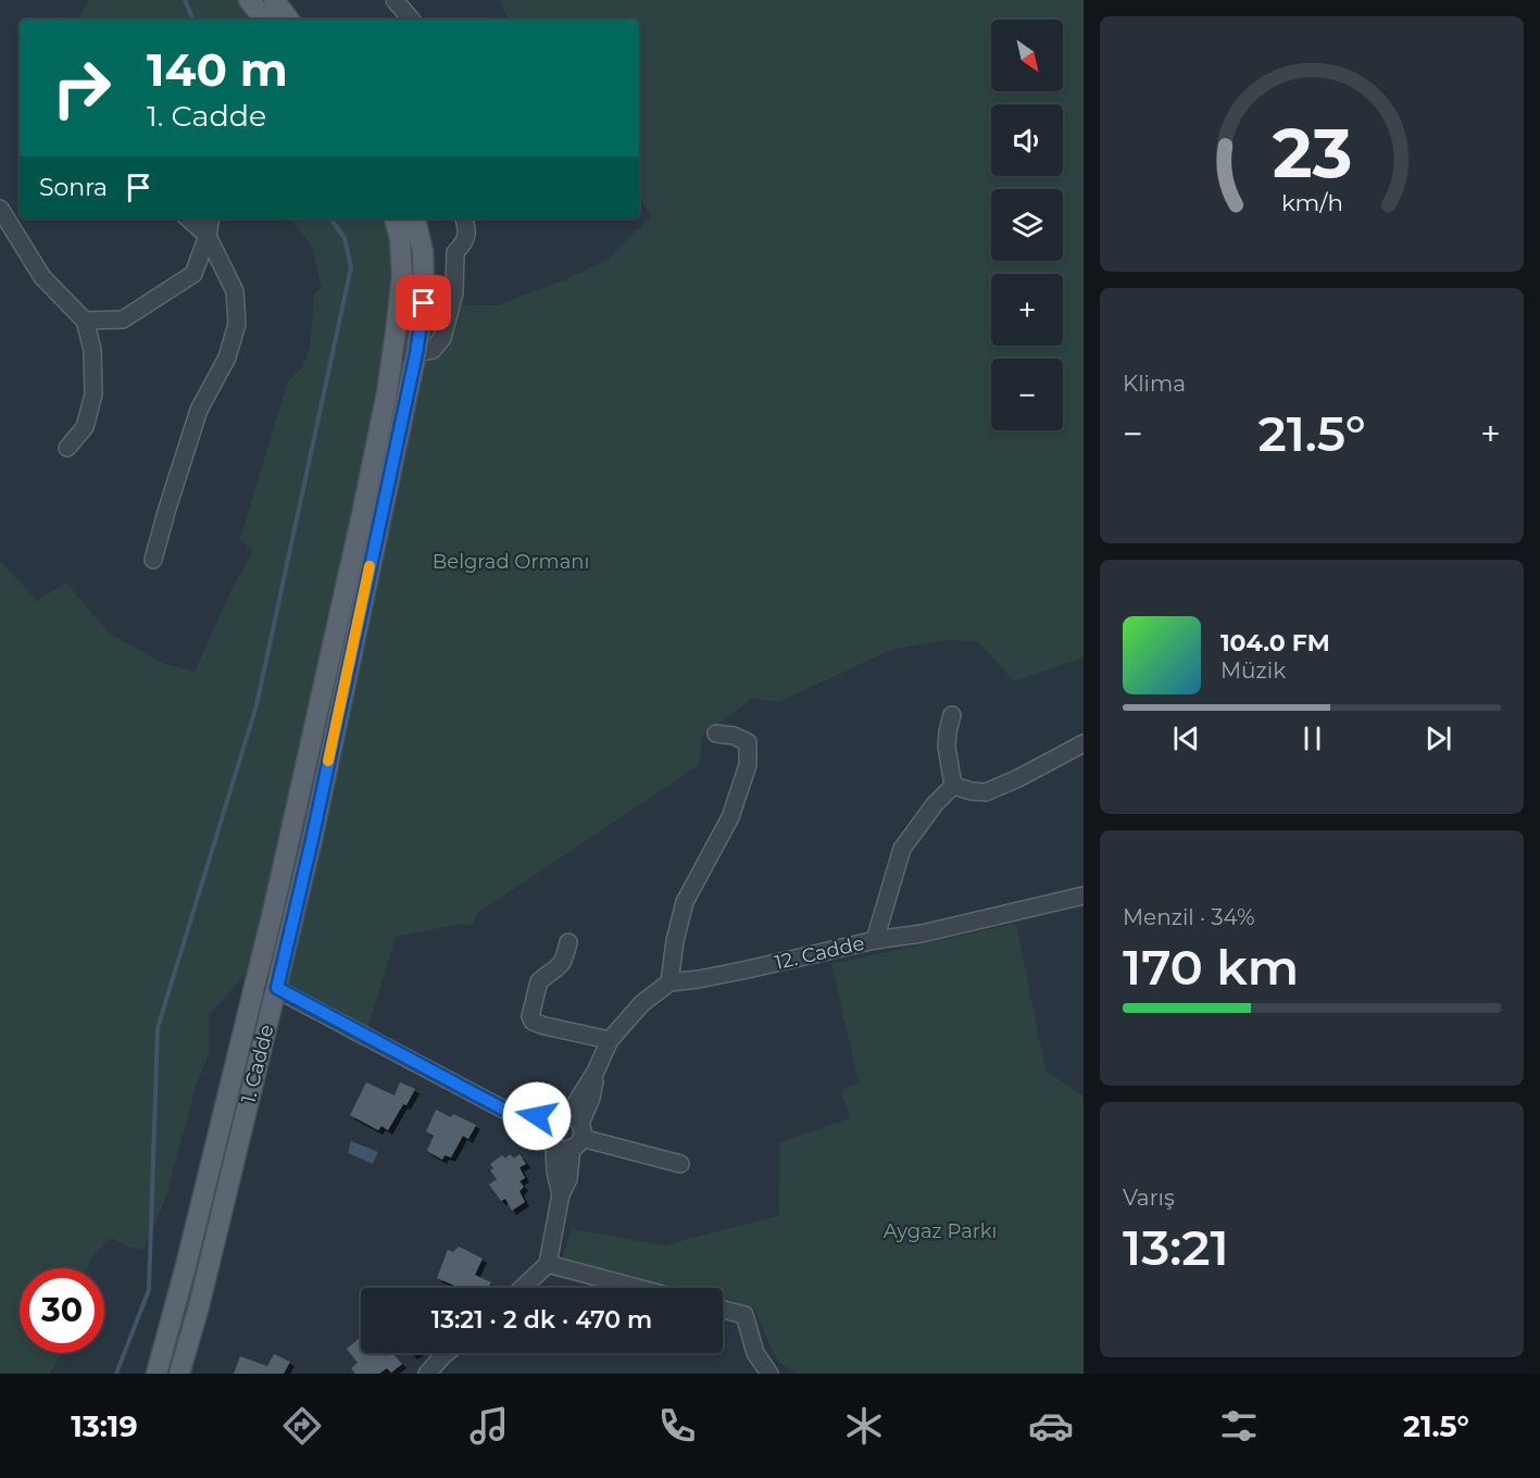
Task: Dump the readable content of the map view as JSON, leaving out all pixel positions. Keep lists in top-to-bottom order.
{
  "streets": {
    "main road": ["1. Cadde"],
    "street": ["12. Cadde"]
  },
  "parks": ["Belgrad Ormanı", "Aygaz Parkı"],
  "north": "bottom right",
  "page": {
    "map_buttons": ["+", "−"],
    "turn": ["140 m", "1. Cadde"],
    "then": "Sonra",
    "tile": [
      "Klima",
      ["Menzil · 34%", "170 km"],
      ["Varış", "13:21"]
    ],
    "heat": ["−", "21.5°", "+"],
    "song": ["104.0 FM", "Müzik"],
    "limit": "30",
    "trip": "13:21 · 2 dk · 470 m",
    "tabs": ["13:19", "21.5°"],
    "gauge": ["23", "km/h"]
  }
}
